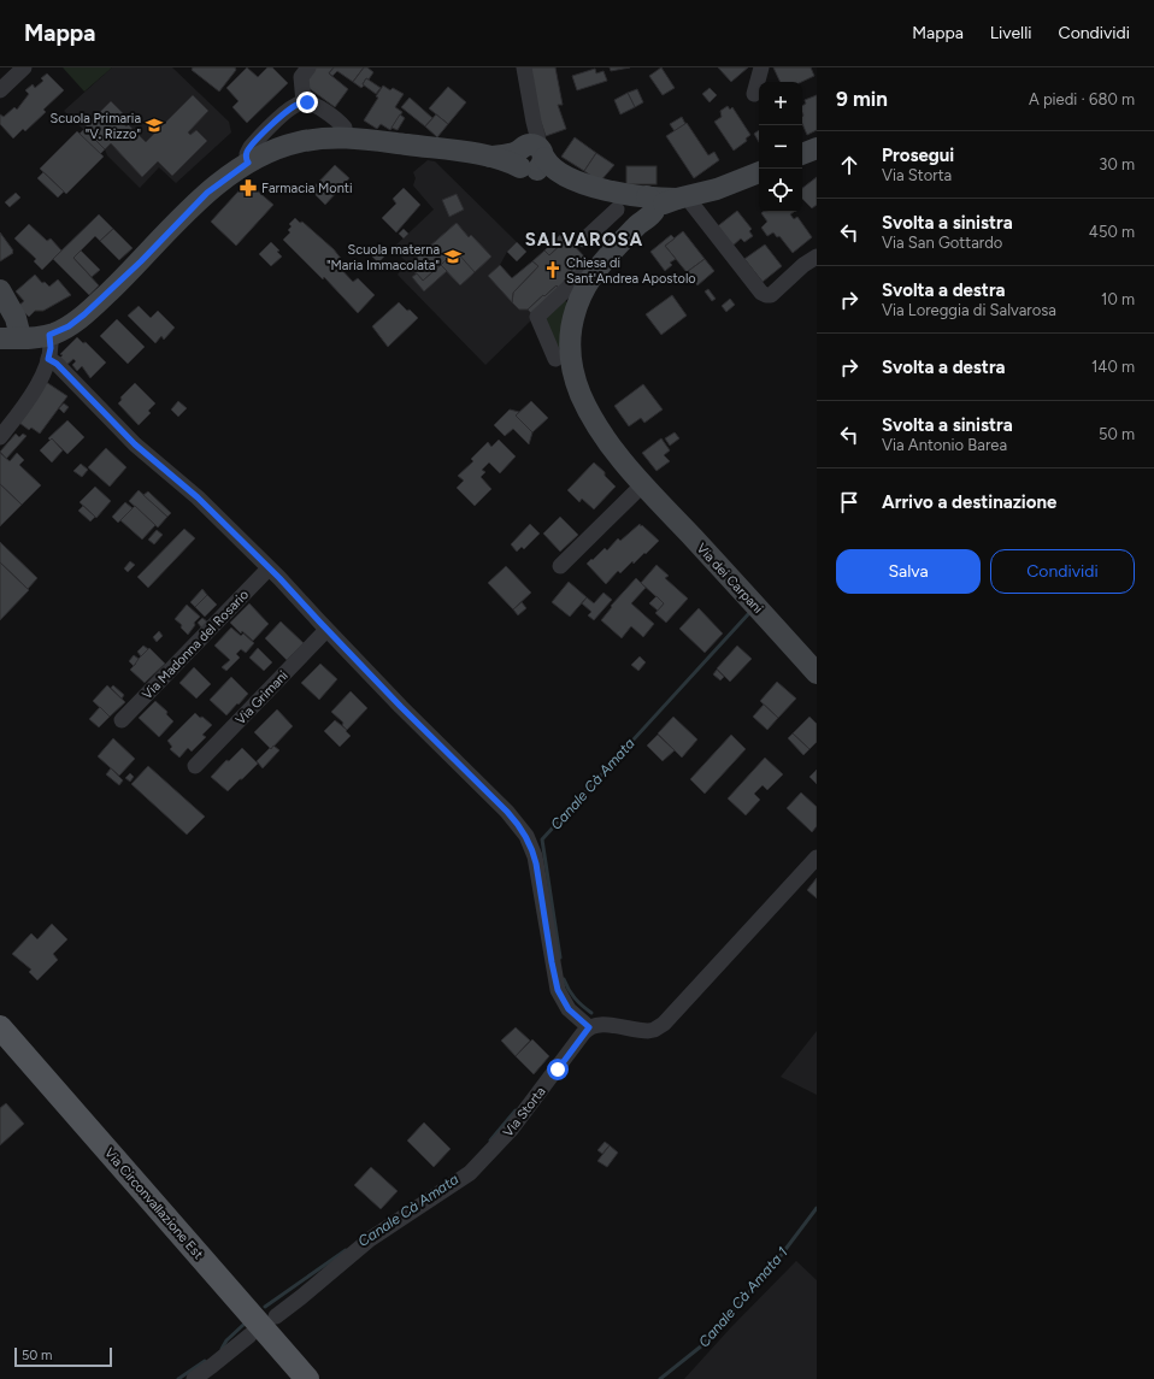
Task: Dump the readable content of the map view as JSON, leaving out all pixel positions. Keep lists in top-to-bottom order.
{
  "streets": {
    "main road": ["Via Circonvallazione Est"],
    "street": [
      "Via dei Carpani",
      "Via Madonna del Rosario",
      "Via Grimani",
      "Via Storta"
    ]
  },
  "districts": ["SALVAROSA"],
  "water": ["Canale Cà Amata", "Canale Cà Amata 1"],
  "places": {
    "school or university": ["Scuola Primaria \"V. Rizzo\"", "Scuola materna \"Maria Immacolata\""],
    "pharmacy": ["Farmacia Monti"],
    "church": ["Chiesa di Sant'Andrea Apostolo"]
  },
  "scale_bar": "50 m",
  "page": {
    "header": "Mappa",
    "nav": ["Mappa", "Livelli", "Condividi"],
    "heading": ["9 min", "A piedi · 680 m"],
    "map_buttons": ["+", "−"],
    "list": [
      ["Prosegui", "Via Storta", "30 m"],
      ["Svolta a sinistra", "Via San Gottardo", "450 m"],
      ["Svolta a destra", "Via Loreggia di Salvarosa", "10 m"],
      ["Svolta a destra", "140 m"],
      ["Svolta a sinistra", "Via Antonio Barea", "50 m"],
      "Arrivo a destinazione"
    ],
    "buttons": ["Salva", "Condividi"],
    "scale": "50 m"
  }
}
